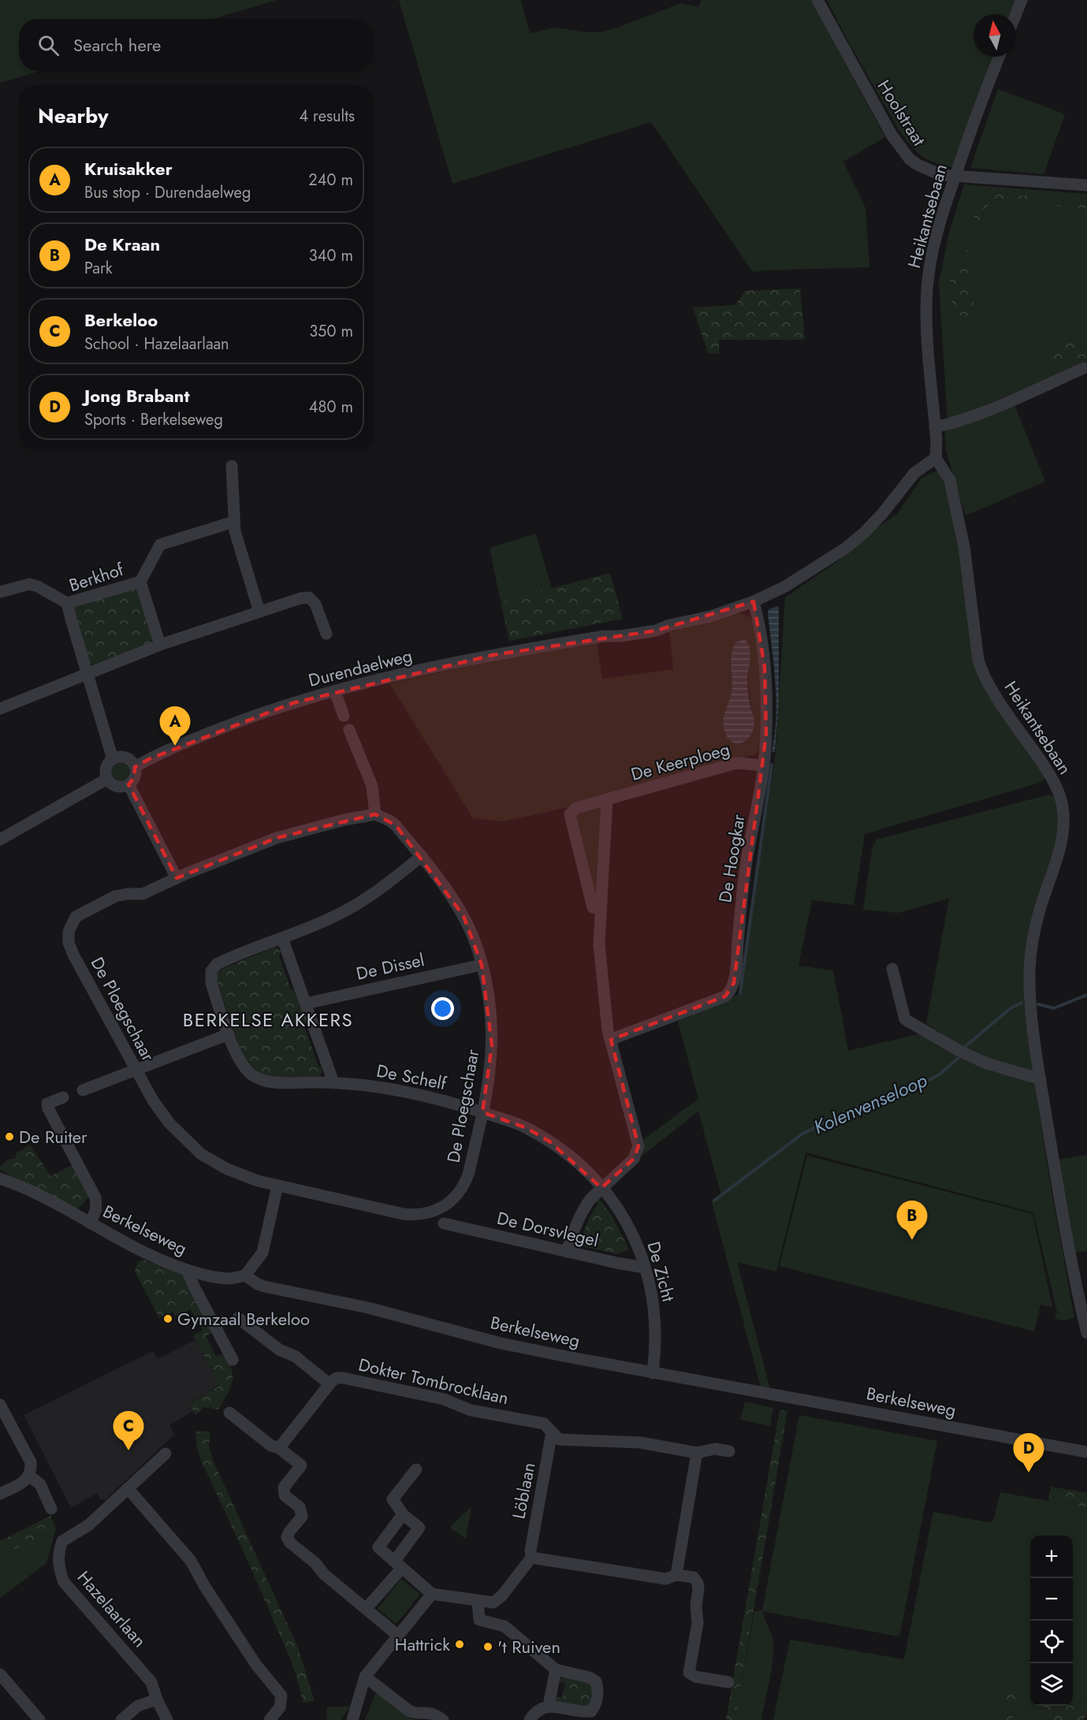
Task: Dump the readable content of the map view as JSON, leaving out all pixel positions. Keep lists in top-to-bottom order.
{
  "streets": {
    "street": [
      "Hoolstraat",
      "Heikantsebaan",
      "Berkhof",
      "Durendaelweg",
      "De Keerploeg",
      "De Hoogkar",
      "De Dissel",
      "De Ploegschaar",
      "De Schelf",
      "De Dorsvlegel",
      "Berkelseweg",
      "De Zicht",
      "Dokter Tombrocklaan",
      "Löblaan",
      "Hazelaarlaan"
    ]
  },
  "crossings": [
    ["Hoolstraat", "Heikantsebaan"],
    ["Heikantsebaan", "Durendaelweg"],
    ["Berkhof", "Durendaelweg"],
    ["Durendaelweg", "De Hoogkar"],
    ["De Keerploeg", "De Hoogkar"],
    ["De Dissel", "De Ploegschaar"],
    ["De Ploegschaar", "De Schelf"],
    ["De Ploegschaar", "De Zicht"],
    ["De Schelf", "De Zicht"],
    ["De Dorsvlegel", "De Zicht"],
    ["Berkelseweg", "De Zicht"],
    ["Dokter Tombrocklaan", "Löblaan"]
  ],
  "districts": ["BERKELSE AKKERS"],
  "water": ["Kolenvenseloop"],
  "places": [
    "De Ruiter",
    "Gymzaal Berkeloo",
    "Hattrick",
    "'t Ruiven"
  ],
  "north": "top",
  "page": {
    "search": "Search here",
    "heading": ["Nearby", "4 results"],
    "list": [
      {
        "mark": "A",
        "name": "Kruisakker",
        "note": "Bus stop · Durendaelweg",
        "value": "240 m"
      },
      {
        "mark": "B",
        "name": "De Kraan",
        "note": "Park",
        "value": "340 m"
      },
      {
        "mark": "C",
        "name": "Berkeloo",
        "note": "School · Hazelaarlaan",
        "value": "350 m"
      },
      {
        "mark": "D",
        "name": "Jong Brabant",
        "note": "Sports · Berkelseweg",
        "value": "480 m"
      }
    ],
    "pins": [
      "A",
      "B",
      "C",
      "D"
    ],
    "map_buttons": ["+", "−"]
  }
}
